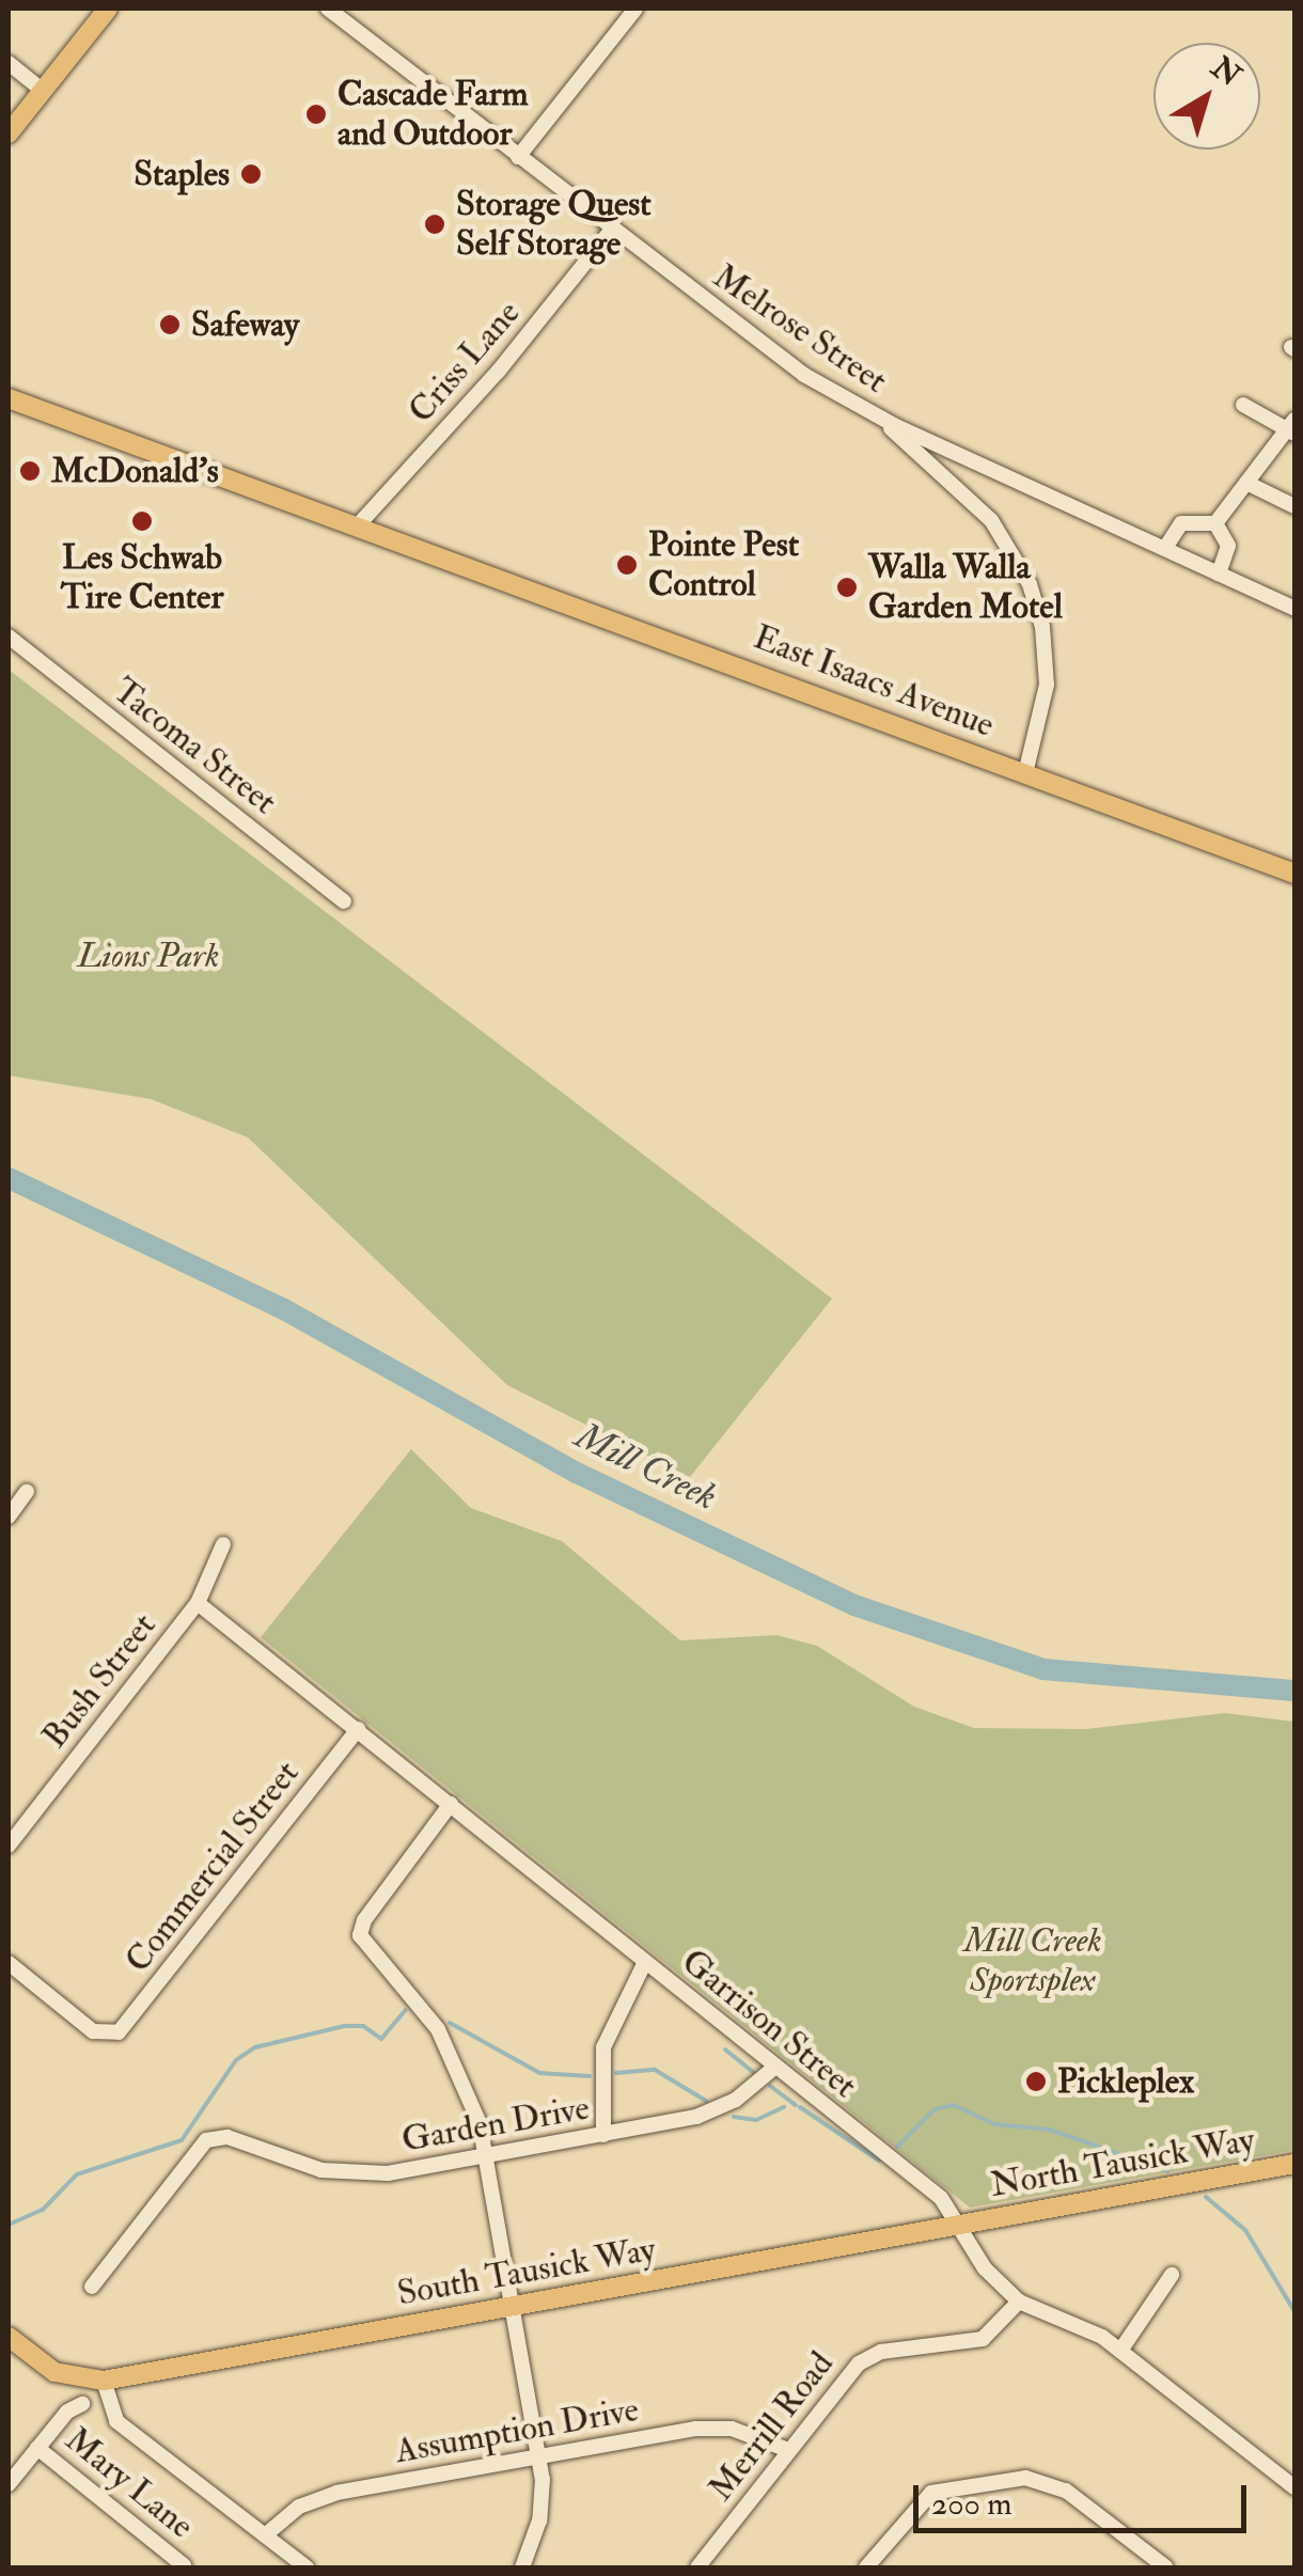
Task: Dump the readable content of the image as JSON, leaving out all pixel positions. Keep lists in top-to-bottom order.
{
  "streets": {
    "main road": ["East Isaacs Avenue", "North Tausick Way", "South Tausick Way"],
    "street": [
      "Melrose Street",
      "Criss Lane",
      "Tacoma Street",
      "Bush Street",
      "Commercial Street",
      "Garrison Street",
      "Garden Drive",
      "Merrill Road",
      "Assumption Drive",
      "Mary Lane"
    ]
  },
  "crossings": [
    ["Melrose Street", "Criss Lane"],
    ["Criss Lane", "East Isaacs Avenue"],
    ["Bush Street", "Garrison Street"],
    ["Commercial Street", "Garrison Street"],
    ["Garrison Street", "Garden Drive"],
    ["Garrison Street", "North Tausick Way"],
    ["Garrison Street", "South Tausick Way"],
    ["Garrison Street", "Merrill Road"],
    ["North Tausick Way", "South Tausick Way"],
    ["Merrill Road", "Assumption Drive"]
  ],
  "water": ["Mill Creek"],
  "parks": ["Lions Park", "Mill Creek Sportsplex"],
  "places": [
    "Cascade Farm and Outdoor",
    "Staples",
    "Storage Quest Self Storage",
    "Safeway",
    "McDonald's",
    "Les Schwab Tire Center",
    "Pointe Pest Control",
    "Walla Walla Garden Motel",
    "Pickleplex"
  ],
  "scale_bar": "200 m",
  "north": "top right"
}
